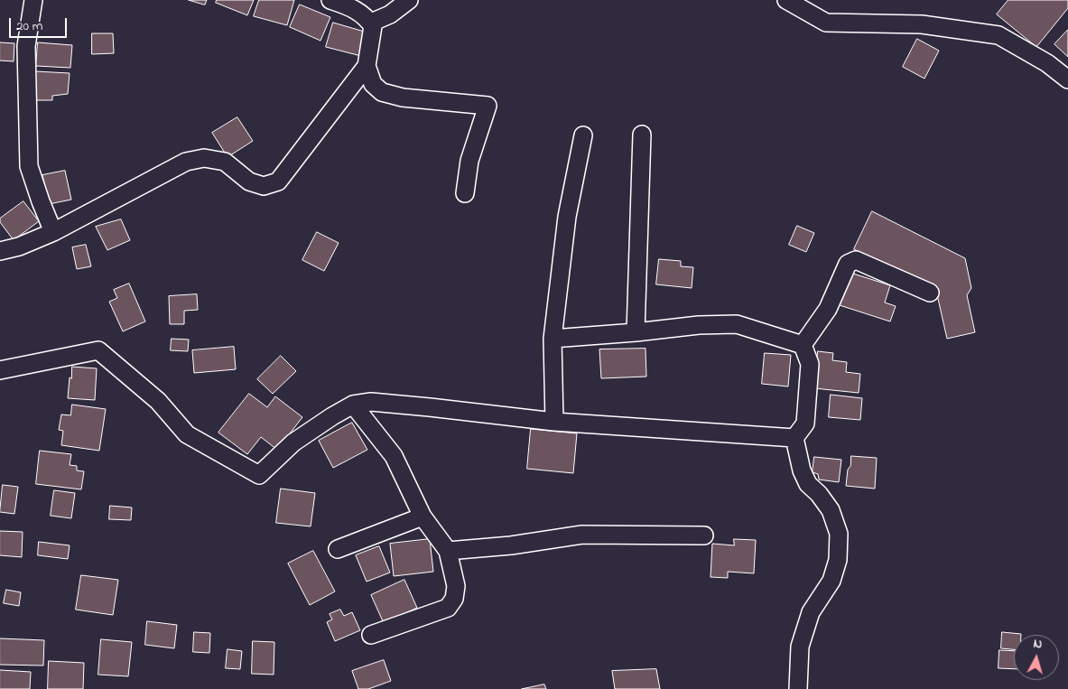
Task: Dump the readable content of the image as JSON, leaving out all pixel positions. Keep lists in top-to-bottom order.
{
  "scale_bar": "20 m",
  "north": "top"
}
